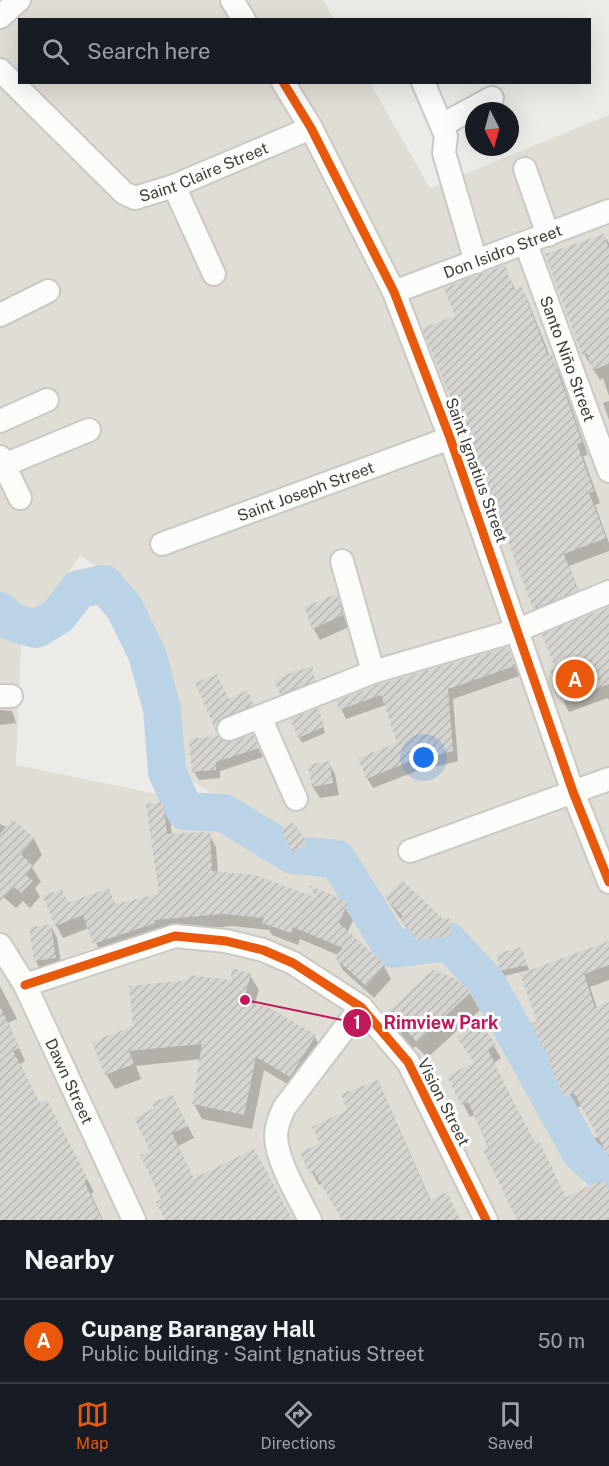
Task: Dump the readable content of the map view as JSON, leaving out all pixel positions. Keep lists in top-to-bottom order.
{
  "streets": {
    "street": [
      "Saint Claire Street",
      "Don Isidro Street",
      "Santo Niño Street",
      "Saint Ignatius Street",
      "Saint Joseph Street",
      "Dawn Street",
      "Vision Street"
    ]
  },
  "crossings": [
    ["Saint Claire Street", "Saint Ignatius Street"],
    ["Don Isidro Street", "Santo Niño Street"],
    ["Don Isidro Street", "Saint Ignatius Street"],
    ["Saint Ignatius Street", "Saint Joseph Street"],
    ["Dawn Street", "Vision Street"]
  ],
  "places": ["Rimview Park"],
  "north": "bottom",
  "page": {
    "search": "Search here",
    "pins": "A",
    "heading": "Nearby",
    "list": [
      {
        "mark": "A",
        "name": "Cupang Barangay Hall",
        "note": "Public building · Saint Ignatius Street",
        "value": "50 m"
      }
    ],
    "nav": ["Map", "Directions", "Saved"]
  }
}
